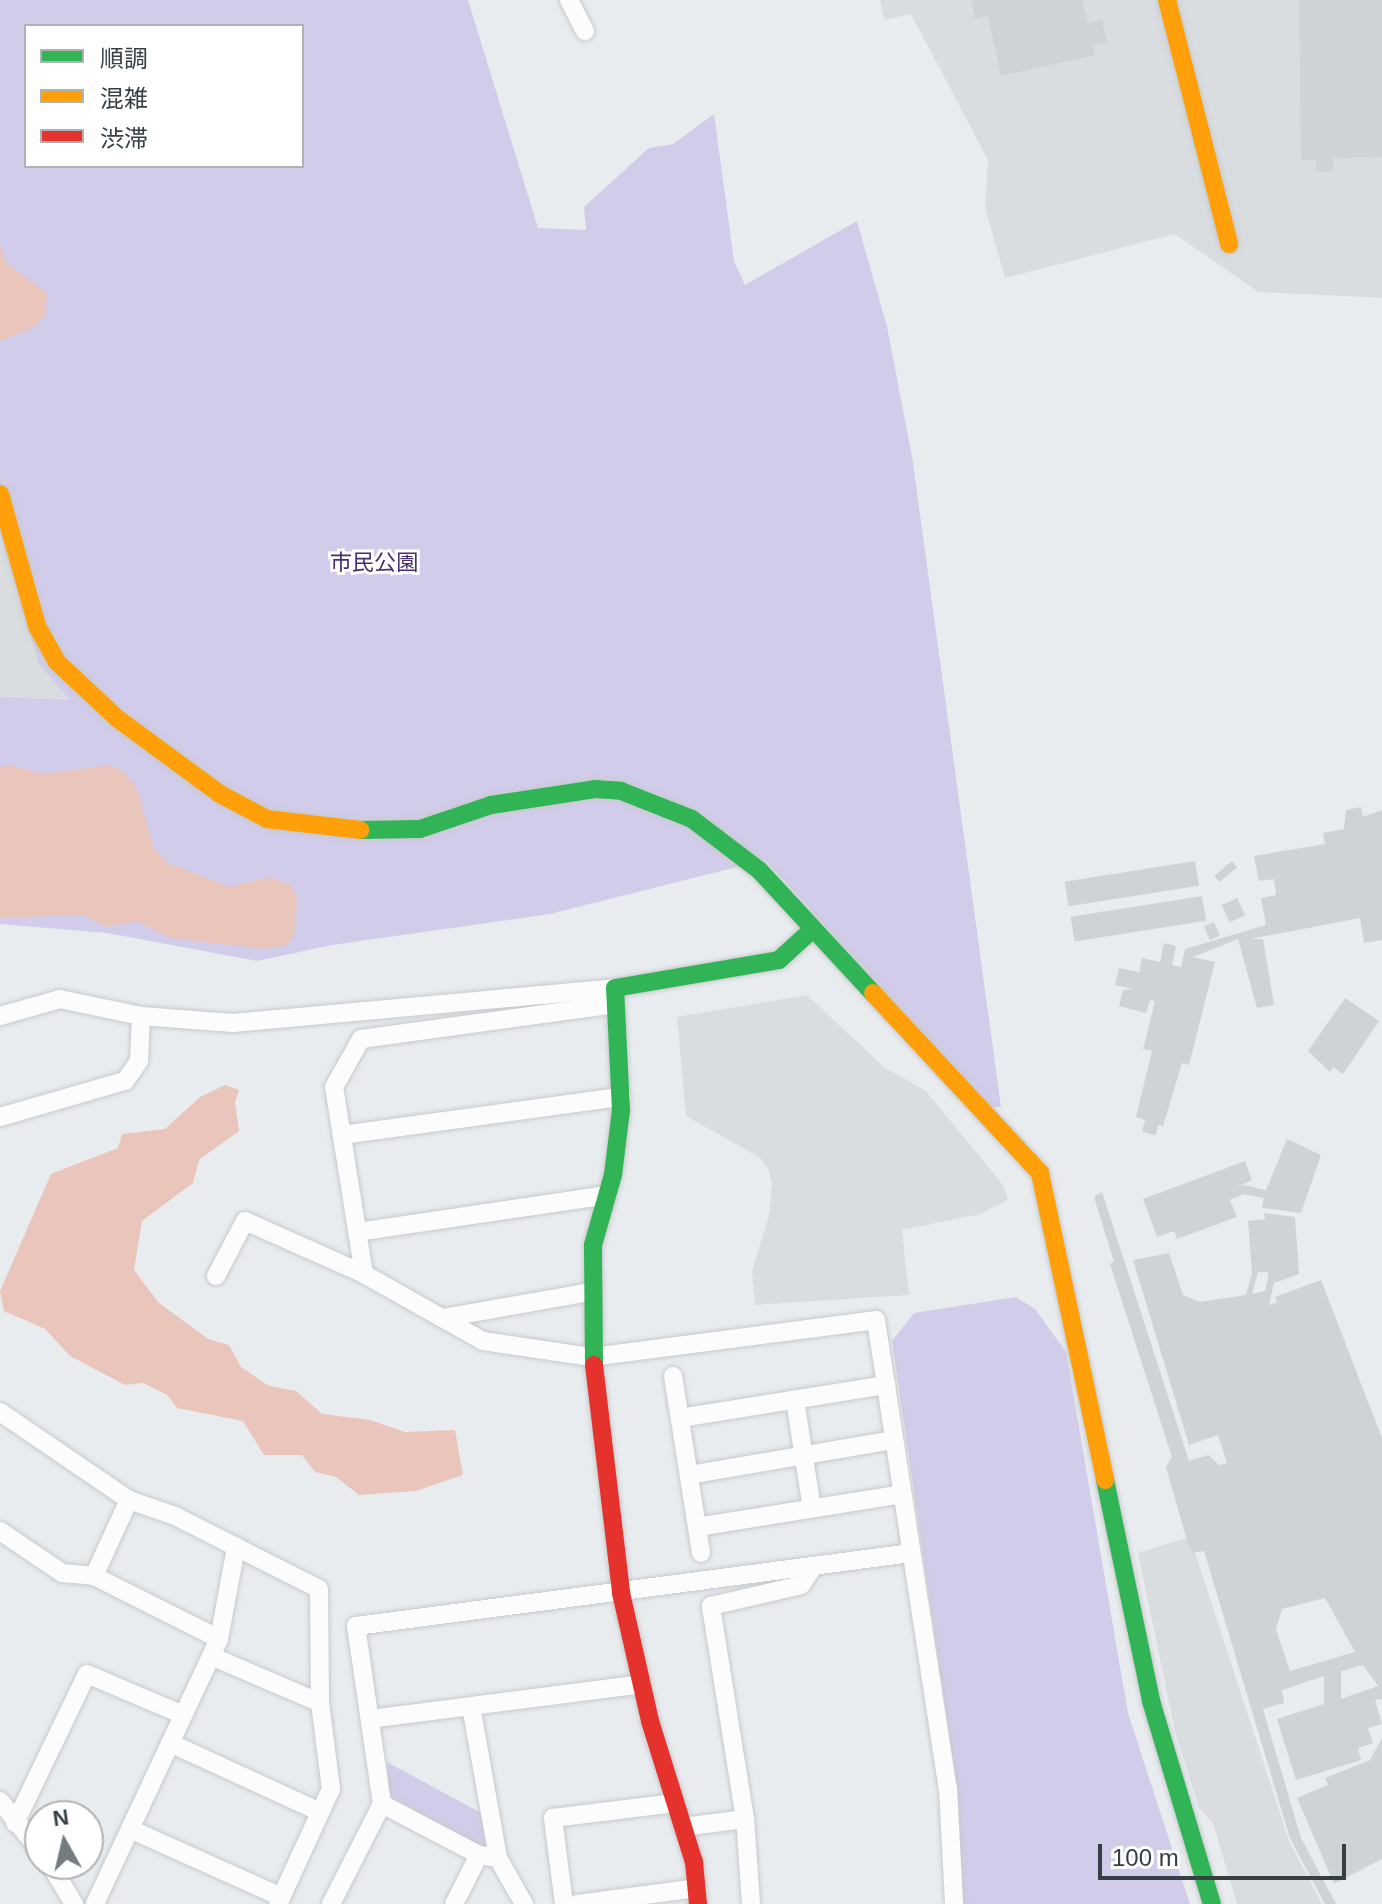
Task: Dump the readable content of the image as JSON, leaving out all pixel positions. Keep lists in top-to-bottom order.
{
  "parks": ["市民公園"],
  "legend": ["順調", "混雑", "渋滞"],
  "scale_bar": "100 m",
  "north": "top"
}
